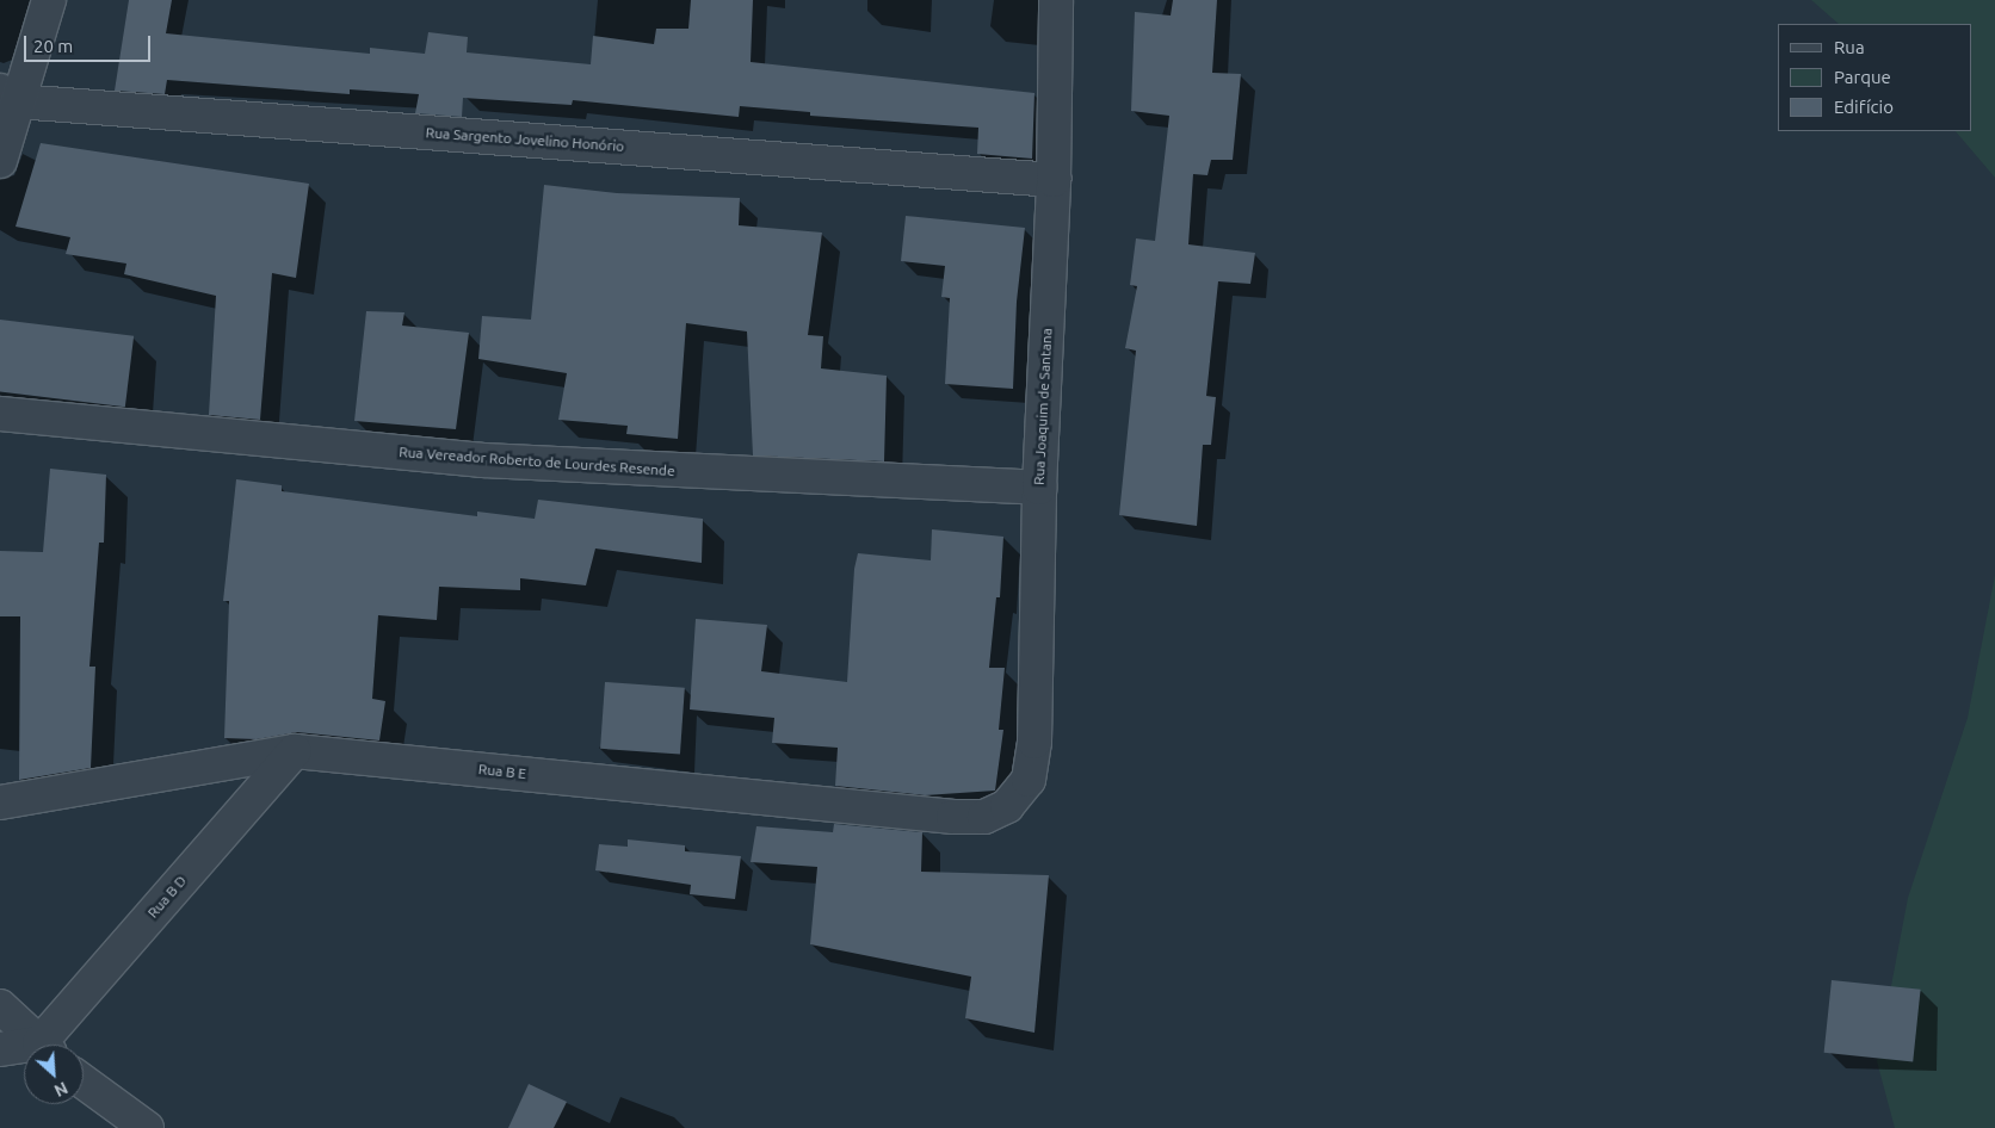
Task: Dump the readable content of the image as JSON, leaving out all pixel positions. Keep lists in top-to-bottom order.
{
  "streets": {
    "street": [
      "Rua Sargento Jovelino Honório",
      "Rua Joaquim de Santana",
      "Rua Vereador Roberto de Lourdes Resende",
      "Rua B E",
      "Rua B D"
    ]
  },
  "crossings": [
    ["Rua Sargento Jovelino Honório", "Rua Joaquim de Santana"],
    ["Rua Joaquim de Santana", "Rua Vereador Roberto de Lourdes Resende"],
    ["Rua Joaquim de Santana", "Rua B E"],
    ["Rua B E", "Rua B D"]
  ],
  "legend": ["Rua", "Parque", "Edifício"],
  "scale_bar": "20 m",
  "north": "bottom right"
}
